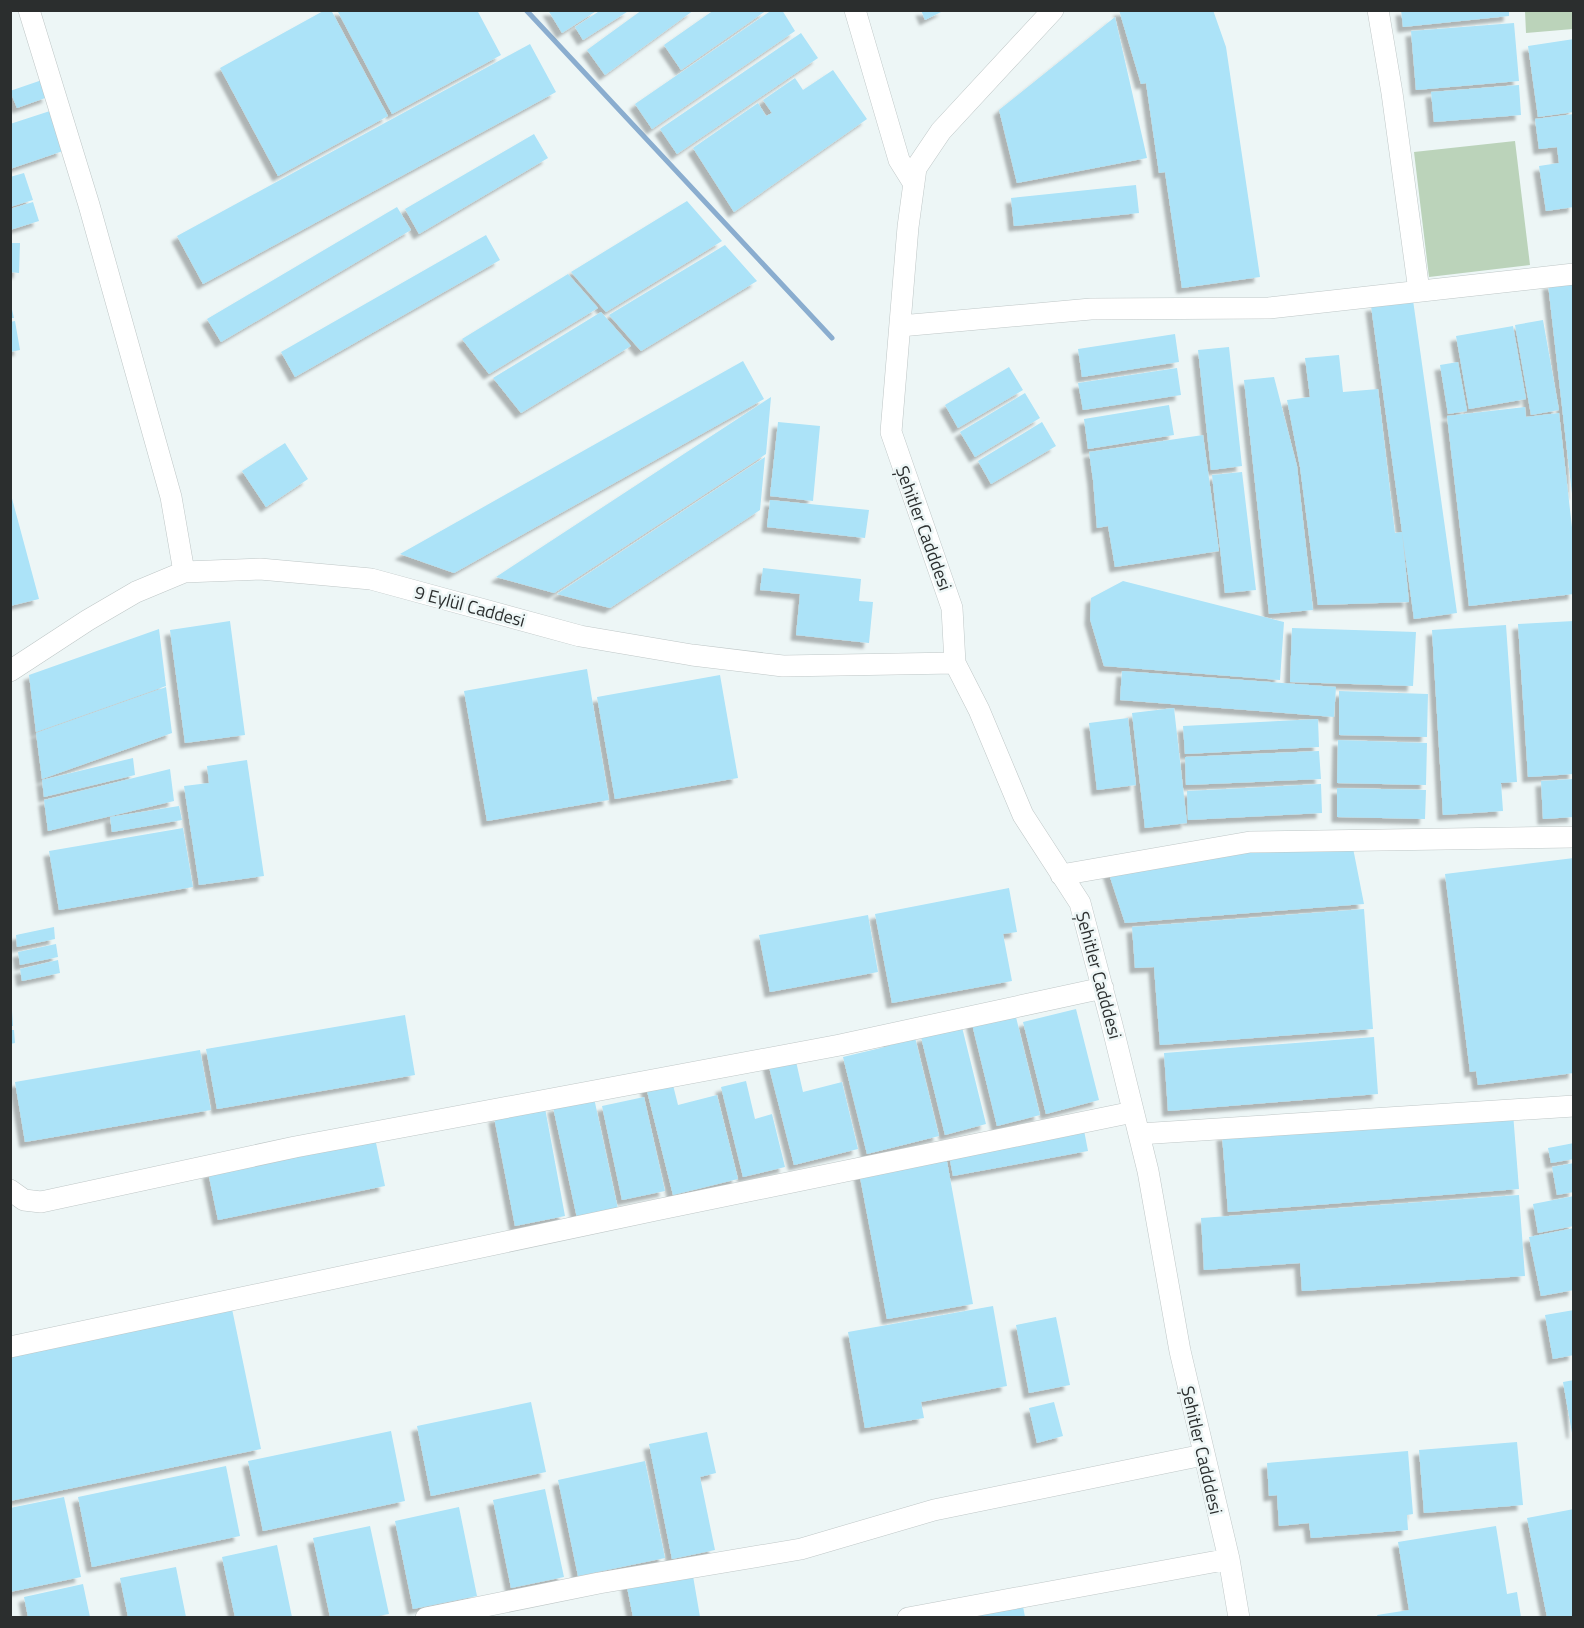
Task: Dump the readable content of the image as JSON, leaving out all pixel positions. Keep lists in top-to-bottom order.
{
  "streets": {
    "street": ["Şehitler Cadddesi", "9 Eylül Caddesi"]
  },
  "crossings": [
    ["Şehitler Cadddesi", "9 Eylül Caddesi"]
  ]
}
